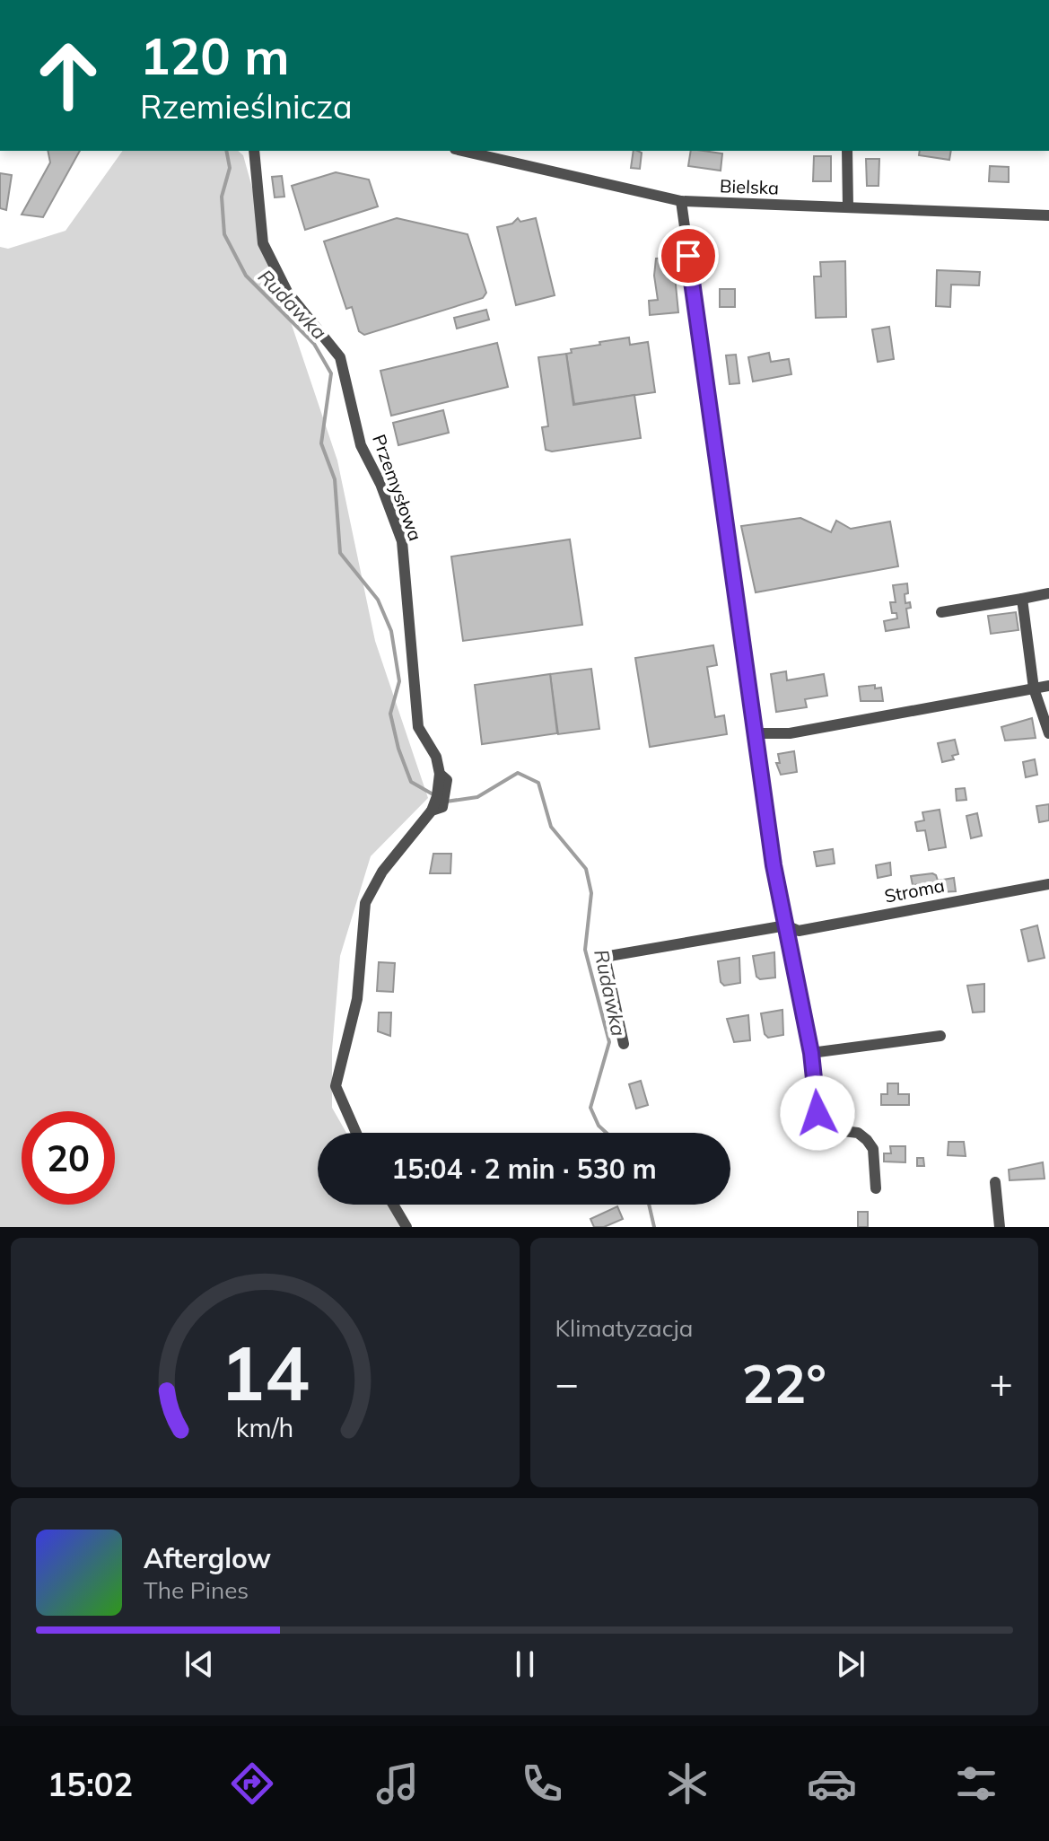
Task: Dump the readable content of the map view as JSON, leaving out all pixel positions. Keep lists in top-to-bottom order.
{
  "streets": {
    "street": ["Bielska", "Przemysłowa", "Stroma"]
  },
  "water": ["Rudawka"],
  "page": {
    "turn": ["120 m", "Rzemieślnicza"],
    "limit": "20",
    "trip": "15:04 · 2 min · 530 m",
    "tile": "Klimatyzacja",
    "heat": ["−", "22°", "+"],
    "song": ["Afterglow", "The Pines"],
    "tabs": "15:02",
    "gauge": ["14", "km/h"]
  }
}
